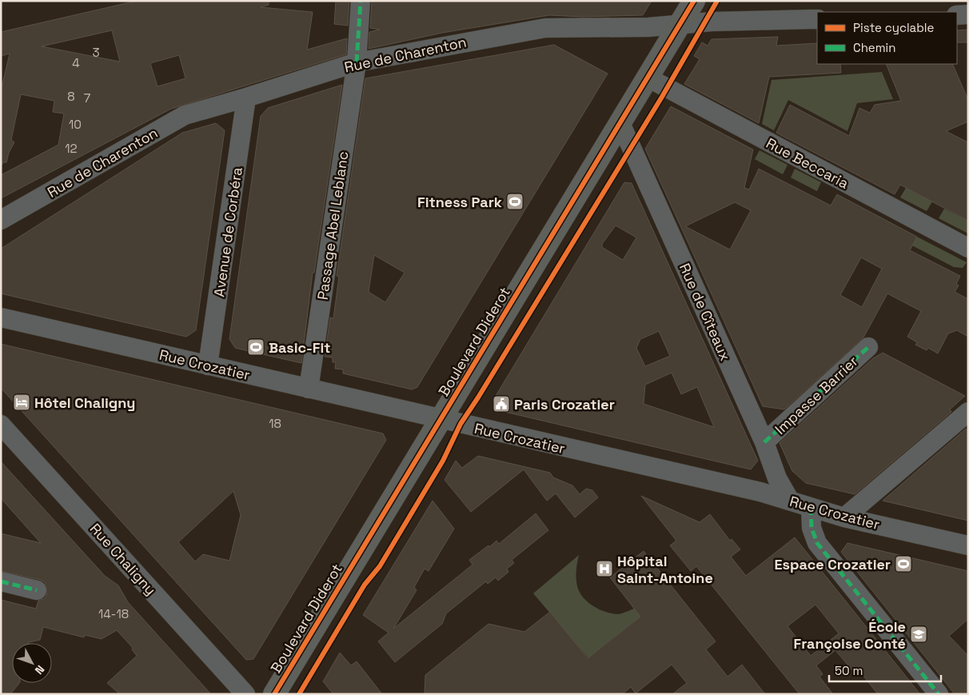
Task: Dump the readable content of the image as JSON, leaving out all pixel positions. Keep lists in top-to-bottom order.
{
  "streets": {
    "main road": ["Boulevard Diderot"],
    "street": [
      "Rue de Charenton",
      "Rue Beccaria",
      "Passage Abel Leblanc",
      "Avenue de Corbéra",
      "Rue de Cîteaux",
      "Rue Crozatier",
      "Impasse Barrier",
      "Rue Chaligny"
    ]
  },
  "crossings": [
    ["Rue de Charenton", "Passage Abel Leblanc"],
    ["Rue de Charenton", "Avenue de Corbéra"],
    ["Rue de Charenton", "Boulevard Diderot"],
    ["Rue Beccaria", "Boulevard Diderot"],
    ["Passage Abel Leblanc", "Rue Crozatier"],
    ["Avenue de Corbéra", "Rue Crozatier"],
    ["Rue de Cîteaux", "Boulevard Diderot"],
    ["Rue de Cîteaux", "Rue Crozatier"],
    ["Rue de Cîteaux", "Impasse Barrier"],
    ["Boulevard Diderot", "Rue Crozatier"]
  ],
  "places": {
    "sports": ["Fitness Park", "Basic-Fit", "Espace Crozatier"],
    "hotel": ["Hôtel Chaligny"],
    "public building": ["Paris Crozatier"],
    "hospital": ["Hôpital Saint-Antoine"],
    "school or university": ["École Françoise Conté"]
  },
  "house_numbers": [
    "3",
    "4",
    "8",
    "7",
    "10",
    "12",
    "18",
    "14-18"
  ],
  "legend": ["Piste cyclable", "Chemin"],
  "scale_bar": "50 m",
  "north": "bottom right"
}
